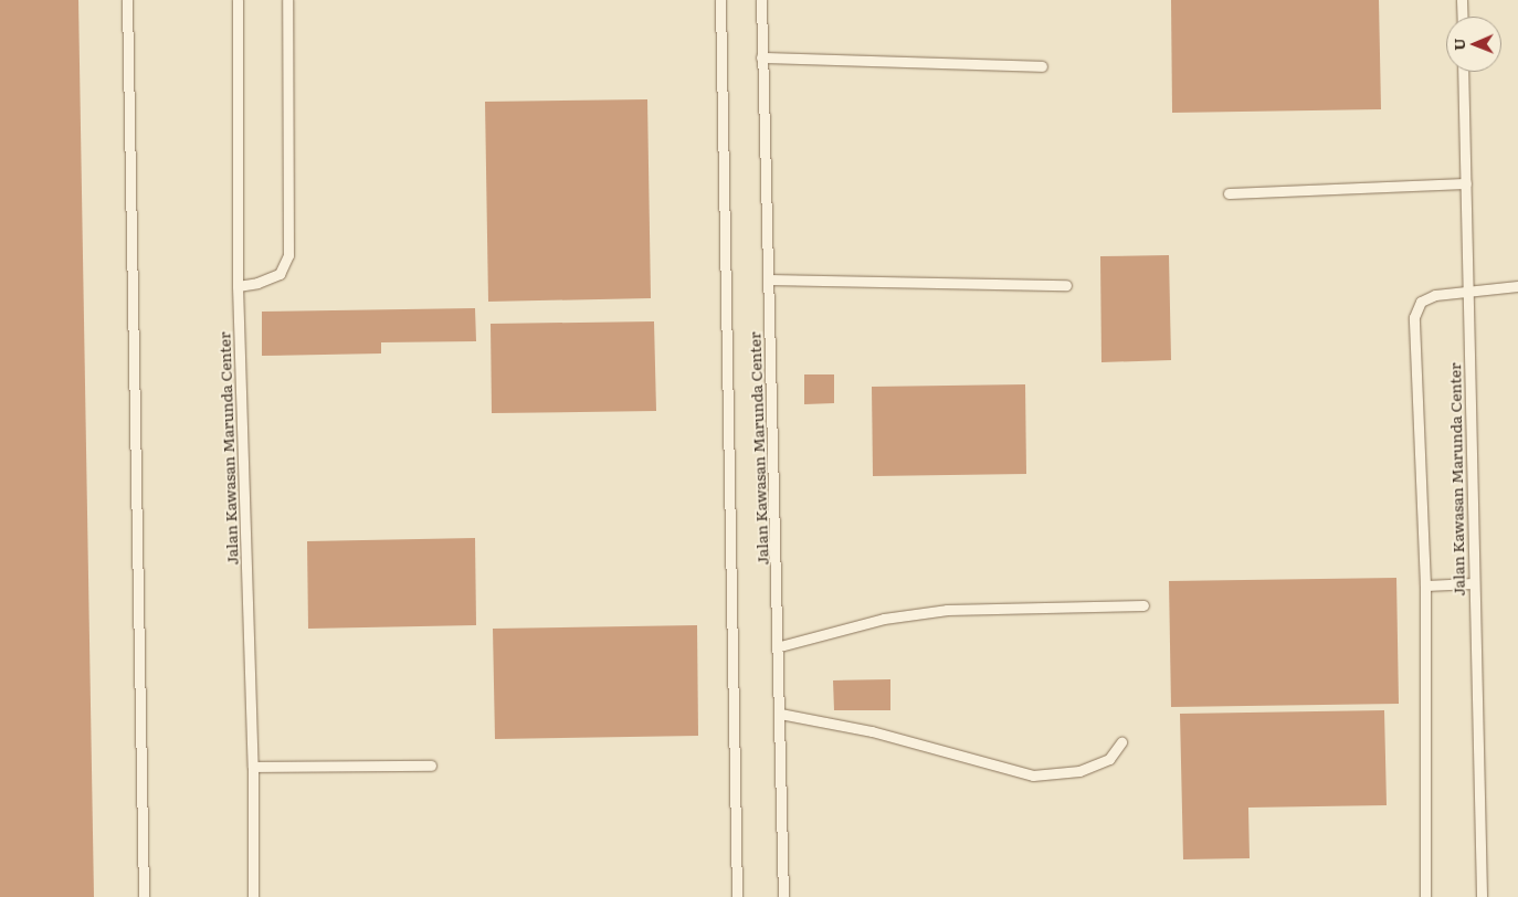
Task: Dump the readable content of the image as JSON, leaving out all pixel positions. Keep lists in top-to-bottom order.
{
  "streets": {
    "lane": ["Jalan Kawasan Marunda Center"]
  },
  "north": "left"
}
